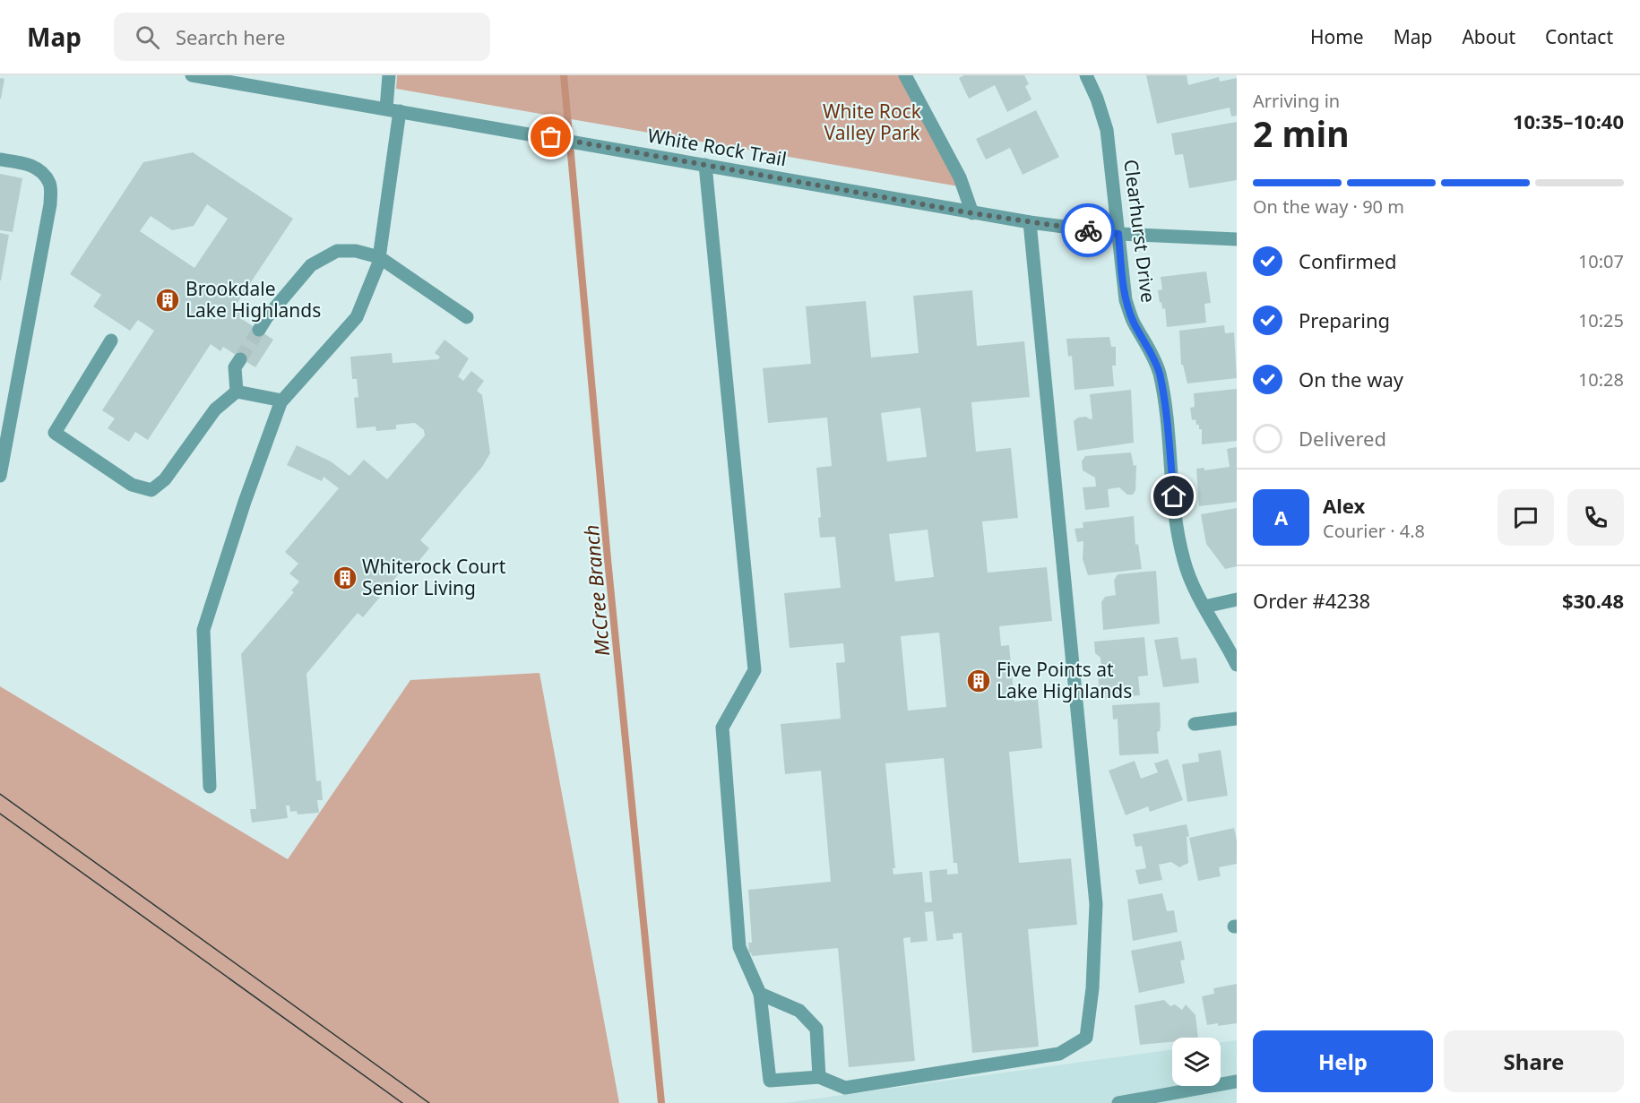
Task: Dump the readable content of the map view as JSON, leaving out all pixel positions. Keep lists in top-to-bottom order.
{
  "streets": {
    "street": ["White Rock Trail", "Clearhurst Drive"]
  },
  "crossings": [
    ["White Rock Trail", "Clearhurst Drive"]
  ],
  "water": ["McCree Branch"],
  "parks": ["White Rock Valley Park"],
  "places": {
    "building": ["Brookdale Lake Highlands", "Whiterock Court Senior Living", "Five Points at Lake Highlands"]
  },
  "page": {
    "header": "Map",
    "search": "Search here",
    "nav": [
      "Home",
      "Map",
      "About",
      "Contact"
    ],
    "heading": ["2 min", "Arriving in", "10:35–10:40"],
    "panel": [
      "Alex",
      "Courier · 4.8",
      "Order #4238",
      "$30.48"
    ],
    "bar": "On the way · 90 m",
    "list": [
      ["Confirmed", "10:07"],
      ["Preparing", "10:25"],
      ["On the way", "10:28"],
      "Delivered"
    ],
    "round": "A",
    "buttons": ["Help", "Share"]
  }
}
